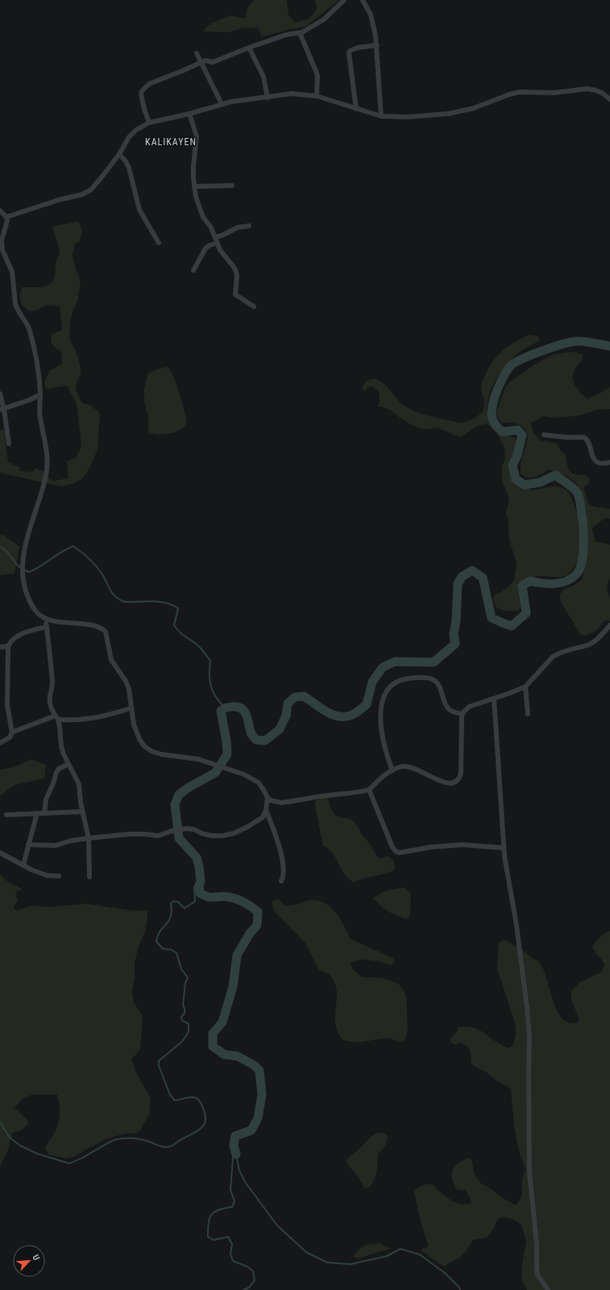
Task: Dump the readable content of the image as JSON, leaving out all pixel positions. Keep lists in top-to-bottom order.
{
  "districts": ["KALIKAYEN"],
  "north": "top right"
}
